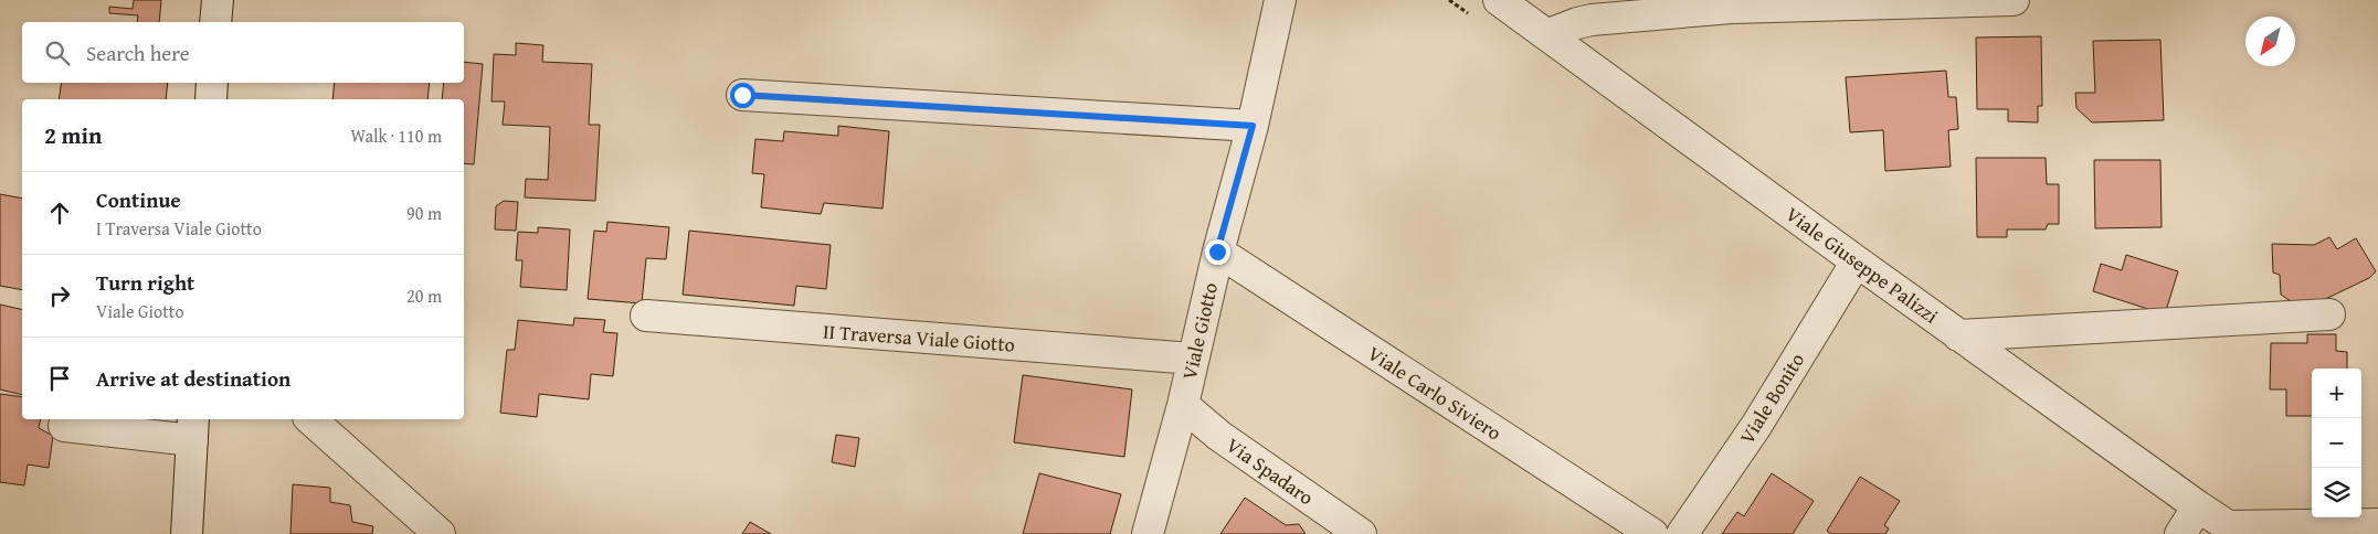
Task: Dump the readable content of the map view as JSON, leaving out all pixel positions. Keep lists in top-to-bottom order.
{
  "streets": {
    "street": [
      "Viale Giuseppe Palizzi",
      "Viale Giotto",
      "II Traversa Viale Giotto",
      "Viale Carlo Siviero",
      "Viale Bonito",
      "Via Spadaro"
    ]
  },
  "crossings": [
    ["Viale Giuseppe Palizzi", "Viale Bonito"],
    ["Viale Giotto", "II Traversa Viale Giotto"],
    ["Viale Giotto", "Viale Carlo Siviero"],
    ["Viale Giotto", "Via Spadaro"]
  ],
  "north": "bottom left",
  "page": {
    "search": "Search here",
    "heading": ["2 min", "Walk · 110 m"],
    "list": [
      ["Continue", "I Traversa Viale Giotto", "90 m"],
      ["Turn right", "Viale Giotto", "20 m"],
      "Arrive at destination"
    ],
    "map_buttons": ["+", "−"]
  }
}
